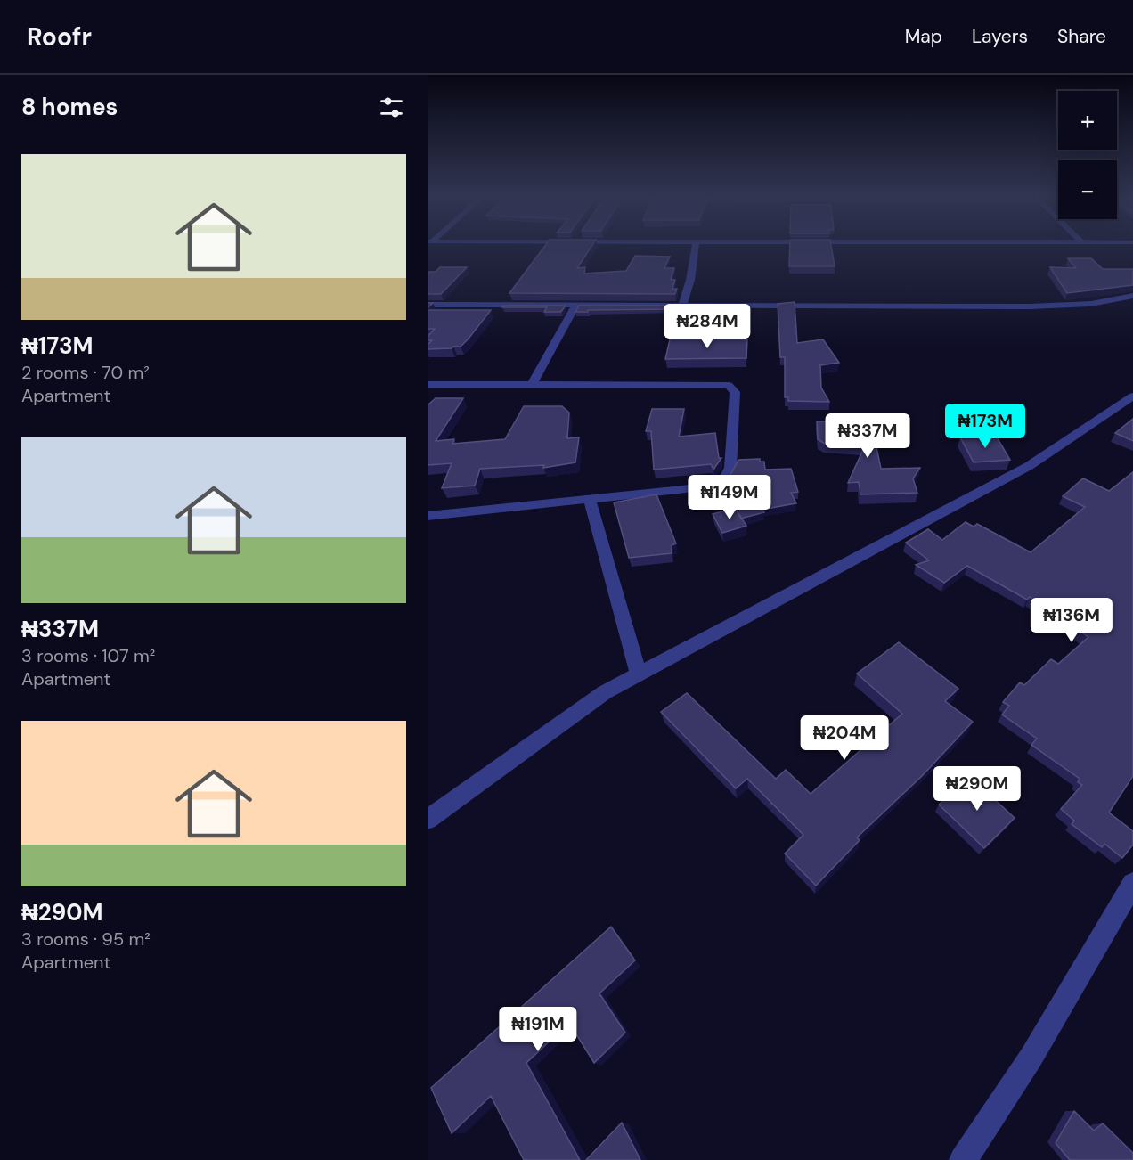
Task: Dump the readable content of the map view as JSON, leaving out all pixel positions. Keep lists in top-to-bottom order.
{
  "page": {
    "header": "Roofr",
    "nav": ["Map", "Layers", "Share"],
    "heading": "8 homes",
    "map_buttons": ["+", "−"],
    "list": [
      {
        "name": "₦173M",
        "note": "2 rooms · 70 m² · Apartment"
      },
      {
        "name": "₦337M",
        "note": "3 rooms · 107 m² · Apartment"
      },
      {
        "name": "₦290M",
        "note": "3 rooms · 95 m² · Apartment"
      }
    ],
    "price": [
      "₦284M",
      "₦173M",
      "₦337M",
      "₦149M",
      "₦136M",
      "₦204M",
      "₦290M",
      "₦191M"
    ]
  }
}
